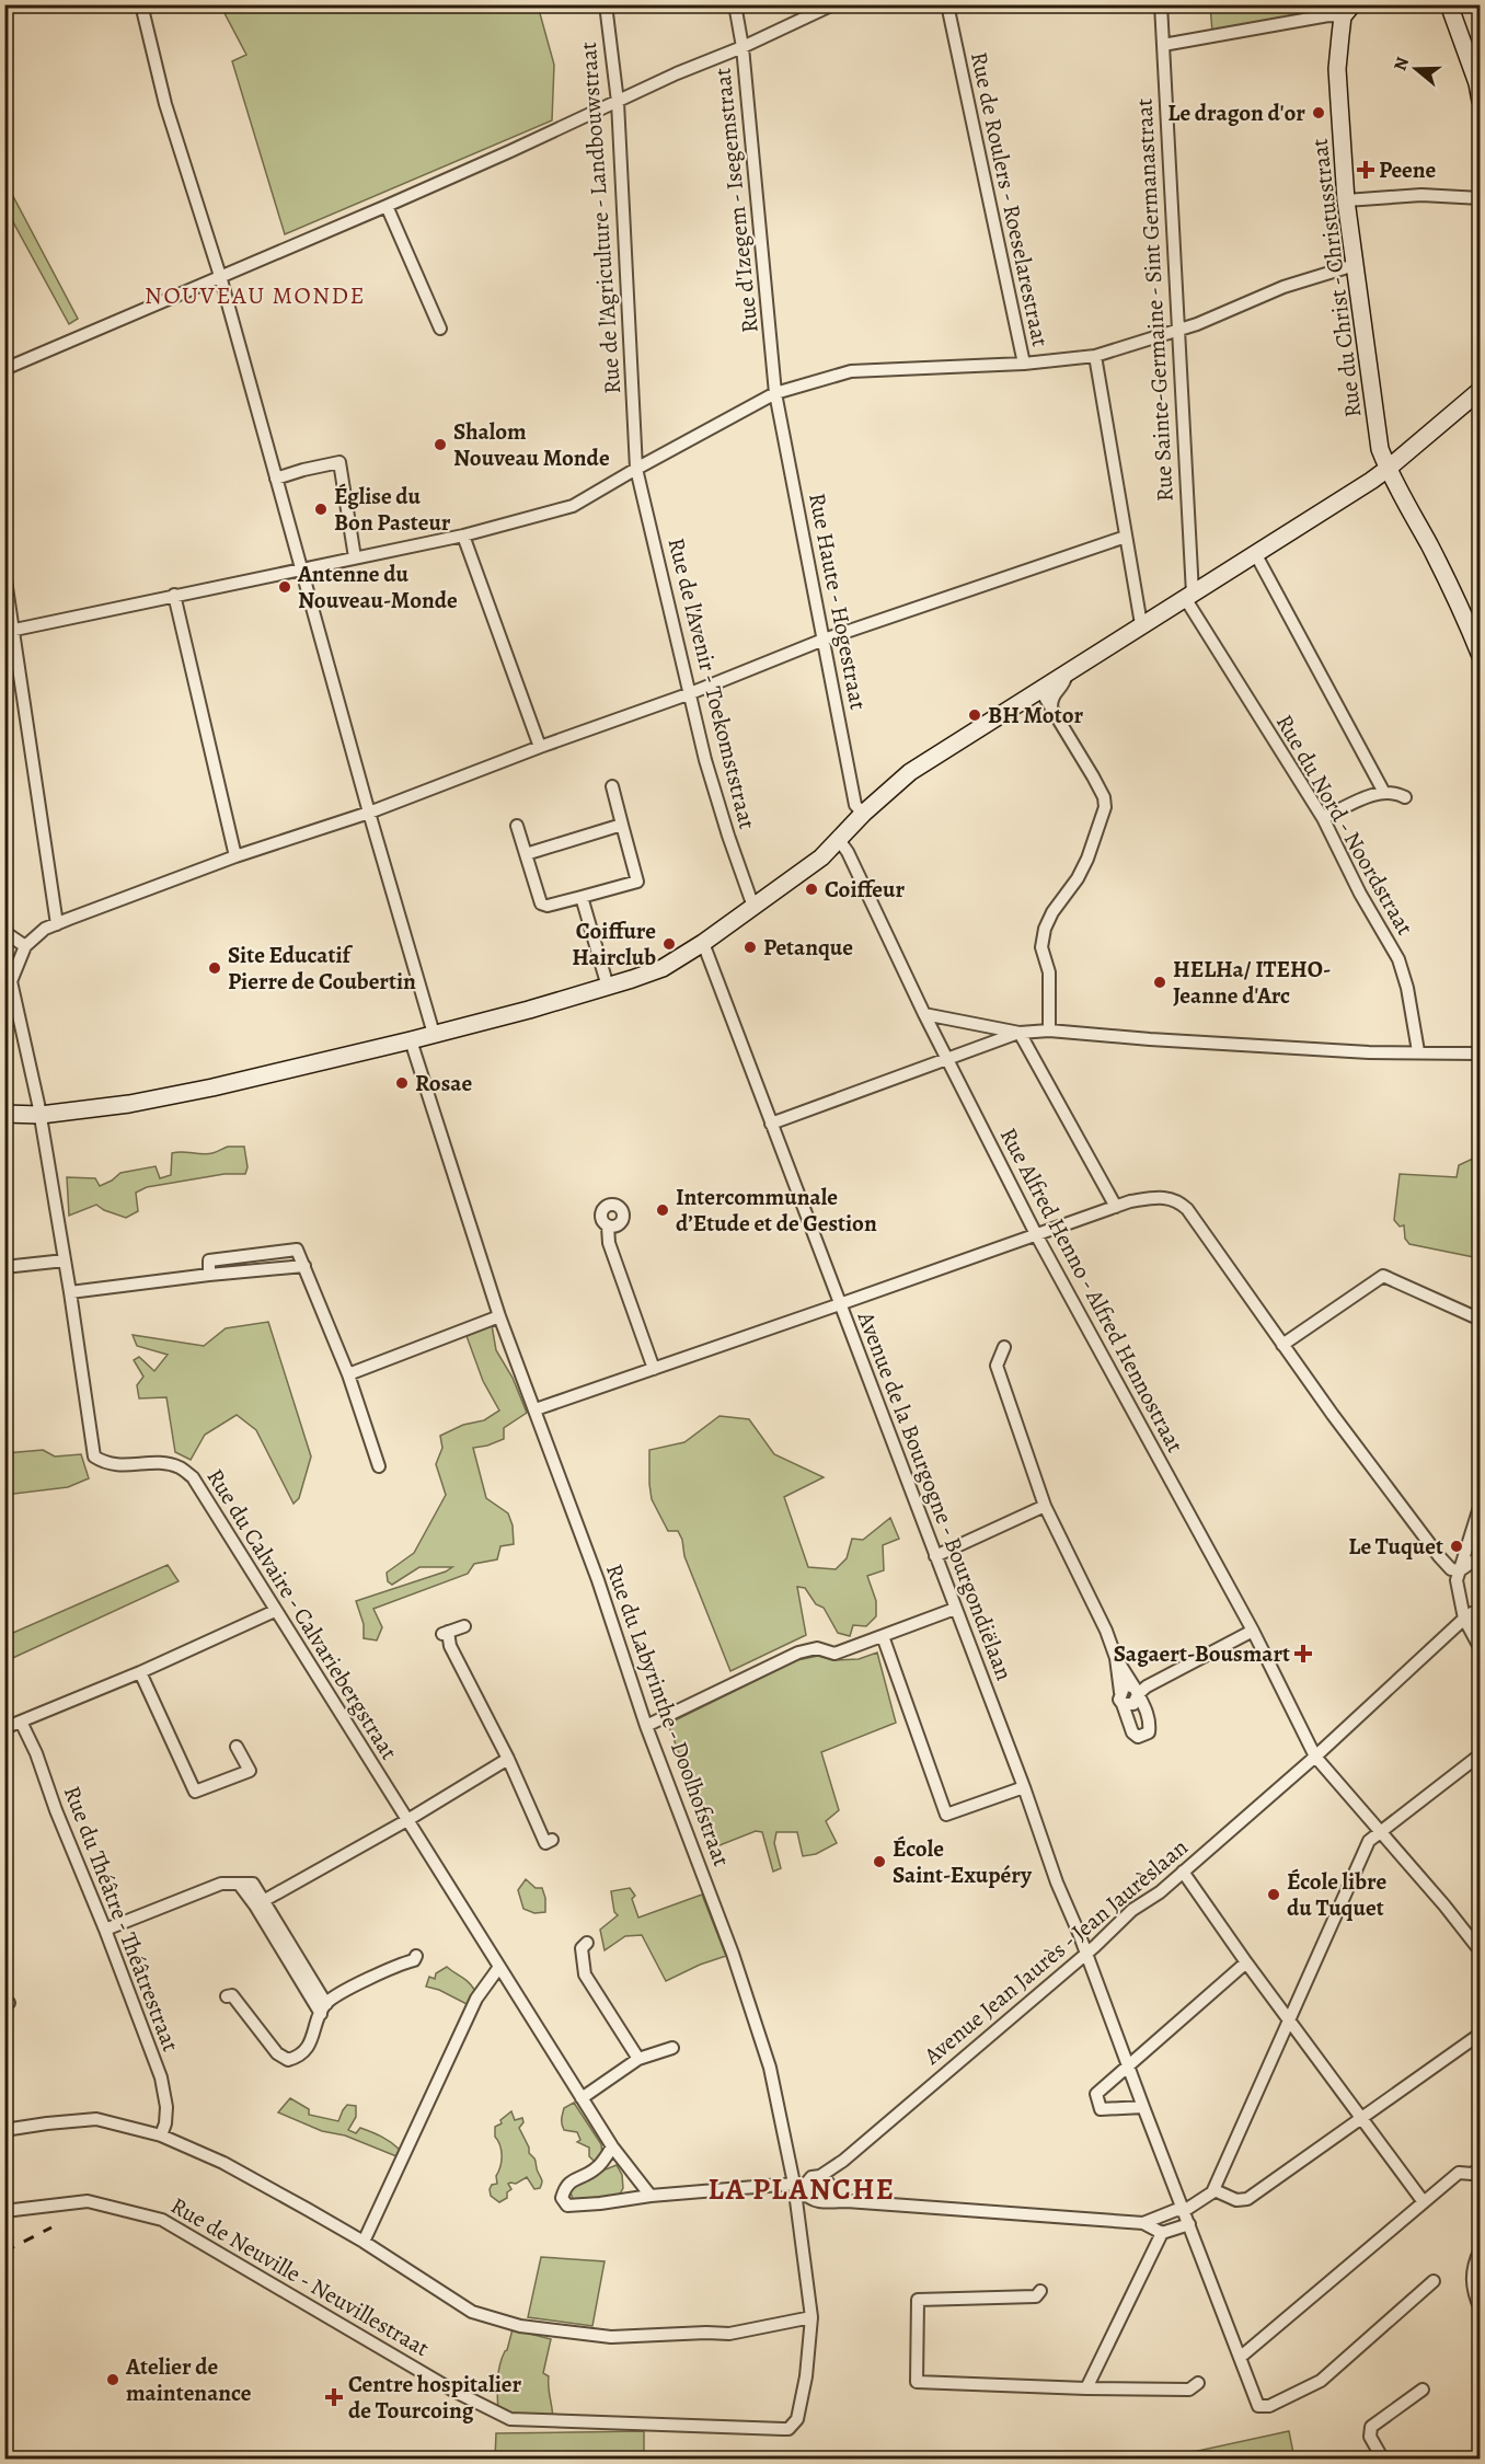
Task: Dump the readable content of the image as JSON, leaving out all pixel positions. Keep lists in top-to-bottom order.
{
  "streets": {
    "street": [
      "Rue de Roulers - Roeselarestraat",
      "Rue d'Izegem - Isegemstraat",
      "Rue de l'Agriculture - Landbouwstraat",
      "Rue du Christ - Christusstraat",
      "Rue Sainte-Germaine - Sint Germanastraat",
      "Rue Haute - Hogestraat",
      "Rue de l'Avenir - Toekomststraat",
      "Rue du Nord - Noordstraat",
      "Rue Alfred Henno - Alfred Hennostraat",
      "Avenue de la Bourgogne - Bourgondiëlaan",
      "Rue du Calvaire - Calvariebergstraat",
      "Rue du Labyrinthe - Doolhofstraat",
      "Rue du Théâtre - Théâtrestraat",
      "Avenue Jean Jaurès - Jean Jaurèslaan",
      "Rue de Neuville - Neuvillestraat"
    ]
  },
  "crossings": [
    ["Rue d'Izegem - Isegemstraat", "Rue Haute - Hogestraat"],
    ["Rue de l'Agriculture - Landbouwstraat", "Rue de l'Avenir - Toekomststraat"],
    ["Rue Sainte-Germaine - Sint Germanastraat", "Rue du Nord - Noordstraat"],
    ["Rue Alfred Henno - Alfred Hennostraat", "Avenue Jean Jaurès - Jean Jaurèslaan"],
    ["Avenue de la Bourgogne - Bourgondiëlaan", "Avenue Jean Jaurès - Jean Jaurèslaan"],
    ["Rue du Labyrinthe - Doolhofstraat", "Rue de Neuville - Neuvillestraat"]
  ],
  "districts": ["NOUVEAU MONDE", "LA PLANCHE"],
  "places": {
    "other": [
      "Le dragon d'or",
      "Shalom Nouveau Monde",
      "Église du Bon Pasteur",
      "Antenne du Nouveau-Monde",
      "BH Motor",
      "Coiffeur",
      "Coiffure Hairclub",
      "Petanque",
      "Site Educatif Pierre de Coubertin",
      "HELHa/ ITEHO- Jeanne d'Arc",
      "Rosae",
      "Intercommunale d’Etude et de Gestion",
      "Le Tuquet",
      "École Saint-Exupéry",
      "École libre du Tuquet",
      "Atelier de maintenance"
    ],
    "health": ["Peene", "Sagaert-Bousmart", "Centre hospitalier de Tourcoing"]
  },
  "north": "left"
}
